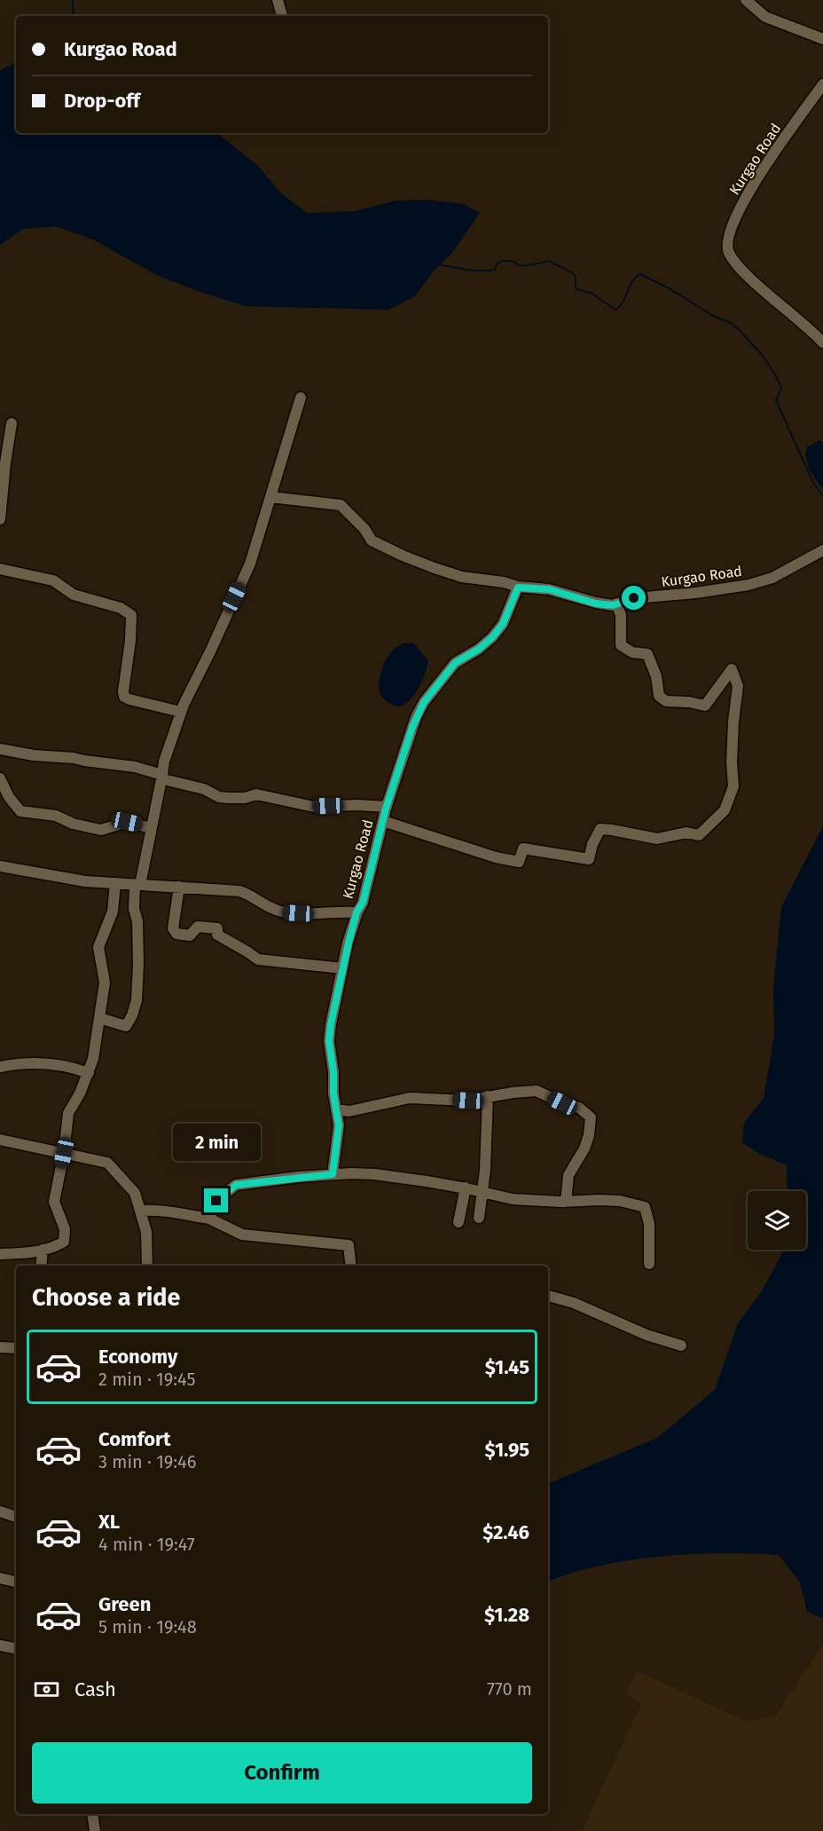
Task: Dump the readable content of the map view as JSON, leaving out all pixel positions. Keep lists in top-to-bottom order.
{
  "streets": {
    "street": ["Kurgao Road"]
  },
  "page": {
    "banner": ["Kurgao Road", "Drop-off"],
    "bubble": "2 min",
    "heading": "Choose a ride",
    "list": [
      {
        "name": "Economy",
        "note": "2 min · 19:45",
        "value": "$1.45"
      },
      {
        "name": "Comfort",
        "note": "3 min · 19:46",
        "value": "$1.95"
      },
      {
        "name": "XL",
        "note": "4 min · 19:47",
        "value": "$2.46"
      },
      {
        "name": "Green",
        "note": "5 min · 19:48",
        "value": "$1.28"
      }
    ],
    "pay": ["Cash", "770 m"],
    "buttons": "Confirm"
  }
}
